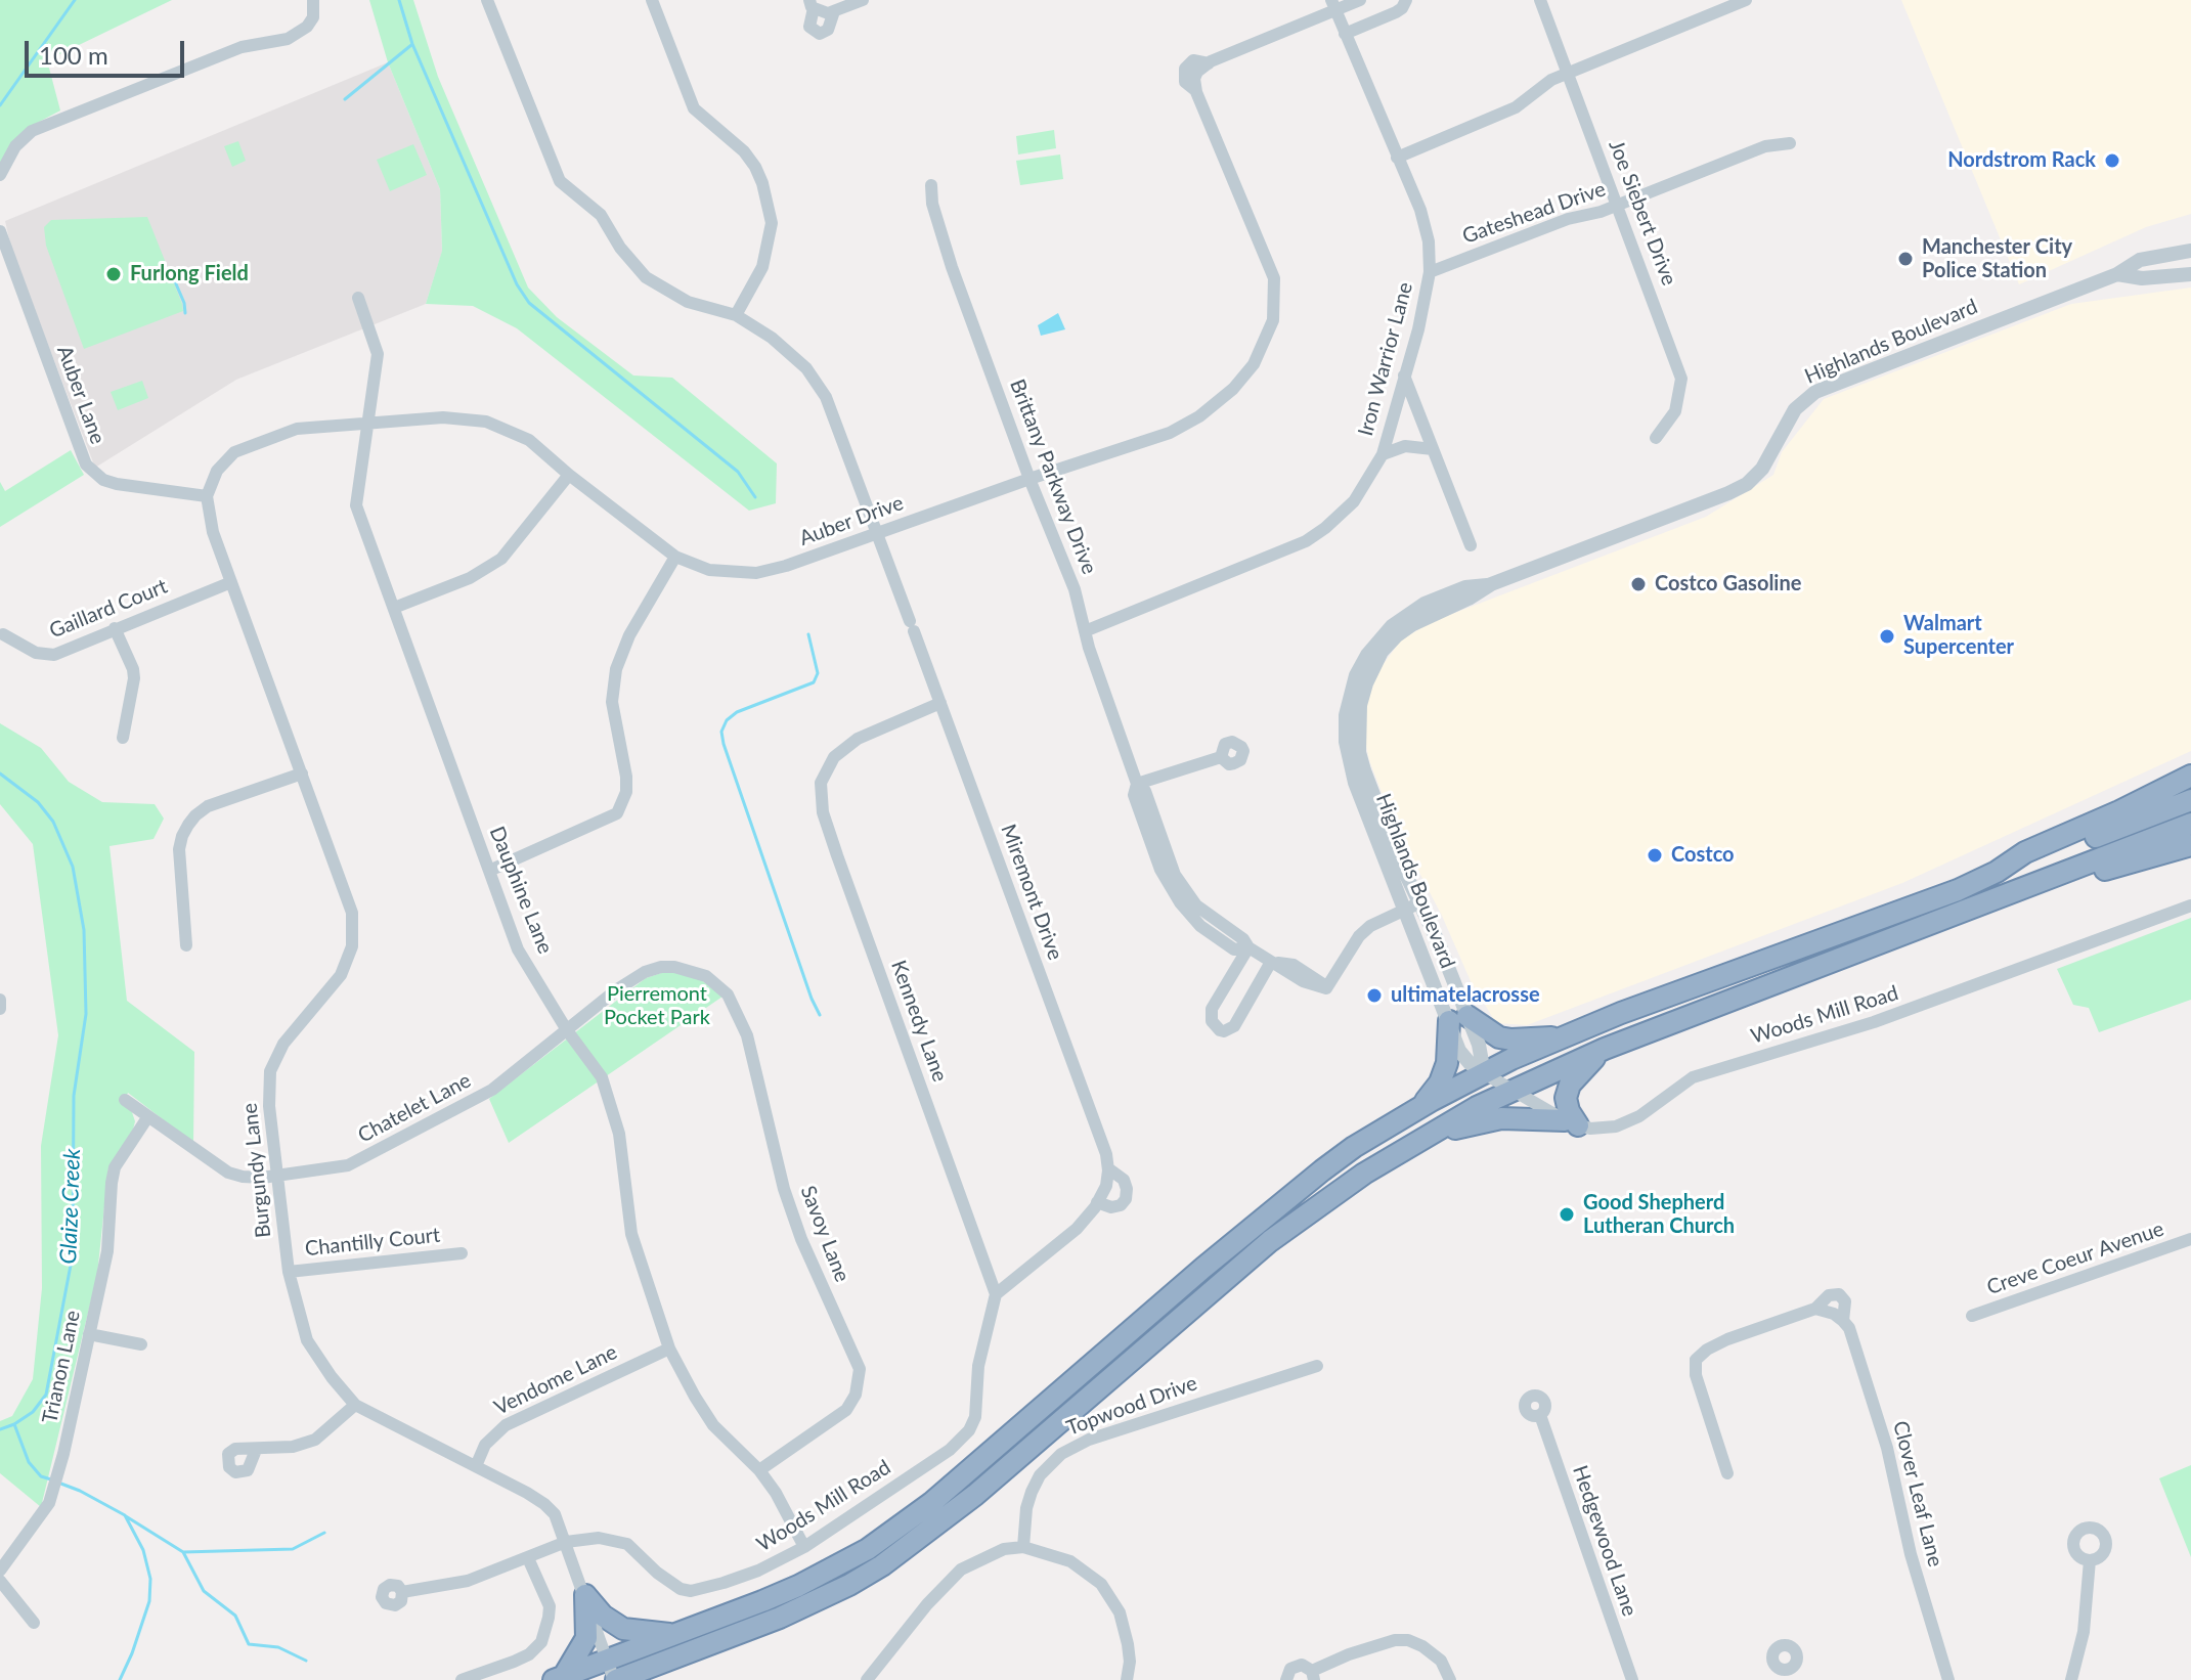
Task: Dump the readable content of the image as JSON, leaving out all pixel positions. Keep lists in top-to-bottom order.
{
  "streets": {
    "street": [
      "Gateshead Drive",
      "Joe Siebert Drive",
      "Highlands Boulevard",
      "Iron Warrior Lane",
      "Auber Lane",
      "Brittany Parkway Drive",
      "Auber Drive",
      "Gaillard Court",
      "Dauphine Lane",
      "Miremont Drive",
      "Woods Mill Road",
      "Kennedy Lane",
      "Chatelet Lane",
      "Burgundy Lane",
      "Savoy Lane",
      "Chantilly Court",
      "Creve Coeur Avenue",
      "Trianon Lane",
      "Vendome Lane",
      "Topwood Drive",
      "Clover Leaf Lane",
      "Hedgewood Lane"
    ]
  },
  "crossings": [
    ["Gateshead Drive", "Joe Siebert Drive"],
    ["Gateshead Drive", "Iron Warrior Lane"],
    ["Highlands Boulevard", "Brittany Parkway Drive"],
    ["Highlands Boulevard", "Woods Mill Road"],
    ["Iron Warrior Lane", "Brittany Parkway Drive"],
    ["Iron Warrior Lane", "Auber Drive"],
    ["Auber Lane", "Auber Drive"],
    ["Auber Lane", "Burgundy Lane"],
    ["Brittany Parkway Drive", "Auber Drive"],
    ["Auber Drive", "Dauphine Lane"],
    ["Auber Drive", "Miremont Drive"],
    ["Auber Drive", "Burgundy Lane"],
    ["Gaillard Court", "Burgundy Lane"],
    ["Dauphine Lane", "Woods Mill Road"],
    ["Dauphine Lane", "Chatelet Lane"],
    ["Dauphine Lane", "Savoy Lane"],
    ["Dauphine Lane", "Vendome Lane"],
    ["Miremont Drive", "Woods Mill Road"],
    ["Miremont Drive", "Kennedy Lane"],
    ["Woods Mill Road", "Kennedy Lane"],
    ["Woods Mill Road", "Burgundy Lane"],
    ["Chatelet Lane", "Burgundy Lane"],
    ["Chatelet Lane", "Savoy Lane"],
    ["Chatelet Lane", "Trianon Lane"],
    ["Burgundy Lane", "Chantilly Court"],
    ["Burgundy Lane", "Vendome Lane"]
  ],
  "water": ["Glaize Creek"],
  "parks": ["Pierremont Pocket Park"],
  "places": [
    "Nordstrom Rack",
    "Manchester City Police Station",
    "Furlong Field",
    "Costco Gasoline",
    "Walmart Supercenter",
    "Costco",
    "ultimatelacrosse",
    "Good Shepherd Lutheran Church"
  ],
  "scale_bar": "100 m"
}
